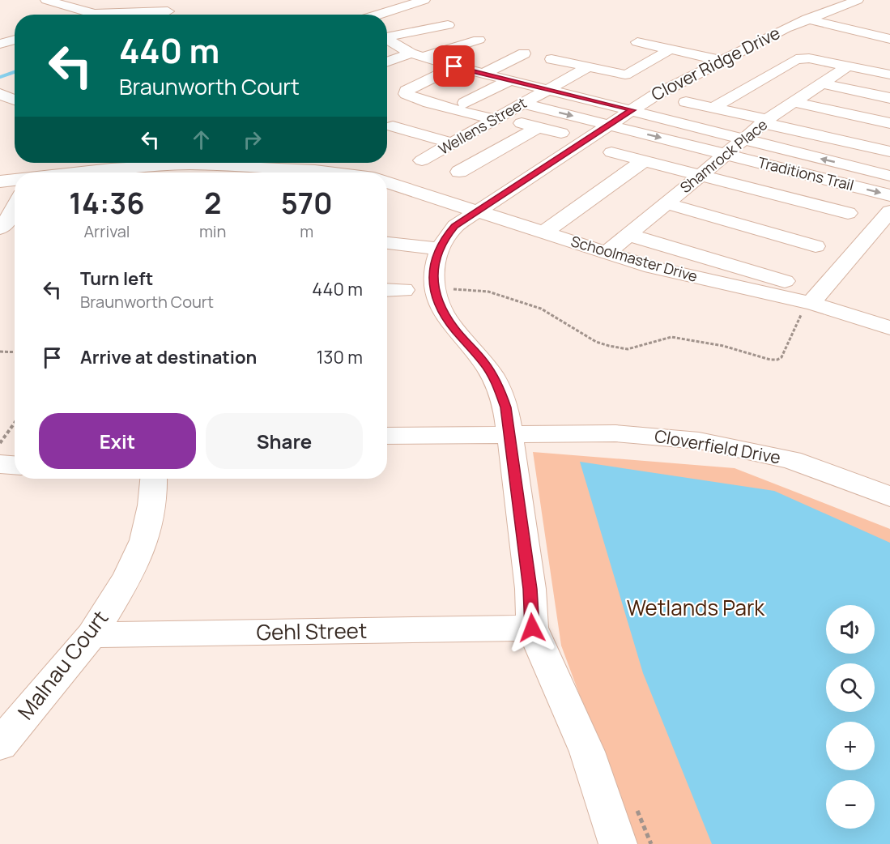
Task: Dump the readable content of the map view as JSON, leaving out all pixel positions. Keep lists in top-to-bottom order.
{
  "streets": {
    "street": [
      "Clover Ridge Drive",
      "Wellens Street",
      "Shamrock Place",
      "Traditions Trail",
      "Schoolmaster Drive",
      "Cloverfield Drive",
      "Gehl Street",
      "Malnau Court"
    ]
  },
  "crossings": [
    ["Clover Ridge Drive", "Traditions Trail"],
    ["Clover Ridge Drive", "Schoolmaster Drive"],
    ["Clover Ridge Drive", "Cloverfield Drive"],
    ["Clover Ridge Drive", "Gehl Street"],
    ["Wellens Street", "Traditions Trail"],
    ["Shamrock Place", "Traditions Trail"],
    ["Shamrock Place", "Schoolmaster Drive"],
    ["Gehl Street", "Malnau Court"]
  ],
  "parks": ["Wetlands Park"],
  "page": {
    "turn": ["440 m", "Braunworth Court"],
    "eta": [
      "14:36",
      "Arrival",
      "2",
      "min",
      "570",
      "m"
    ],
    "list": [
      {
        "name": "Turn left",
        "note": "Braunworth Court",
        "value": "440 m"
      },
      {
        "name": "Arrive at destination",
        "value": "130 m"
      }
    ],
    "buttons": ["Exit", "Share"],
    "map_buttons": ["+", "−"]
  }
}
